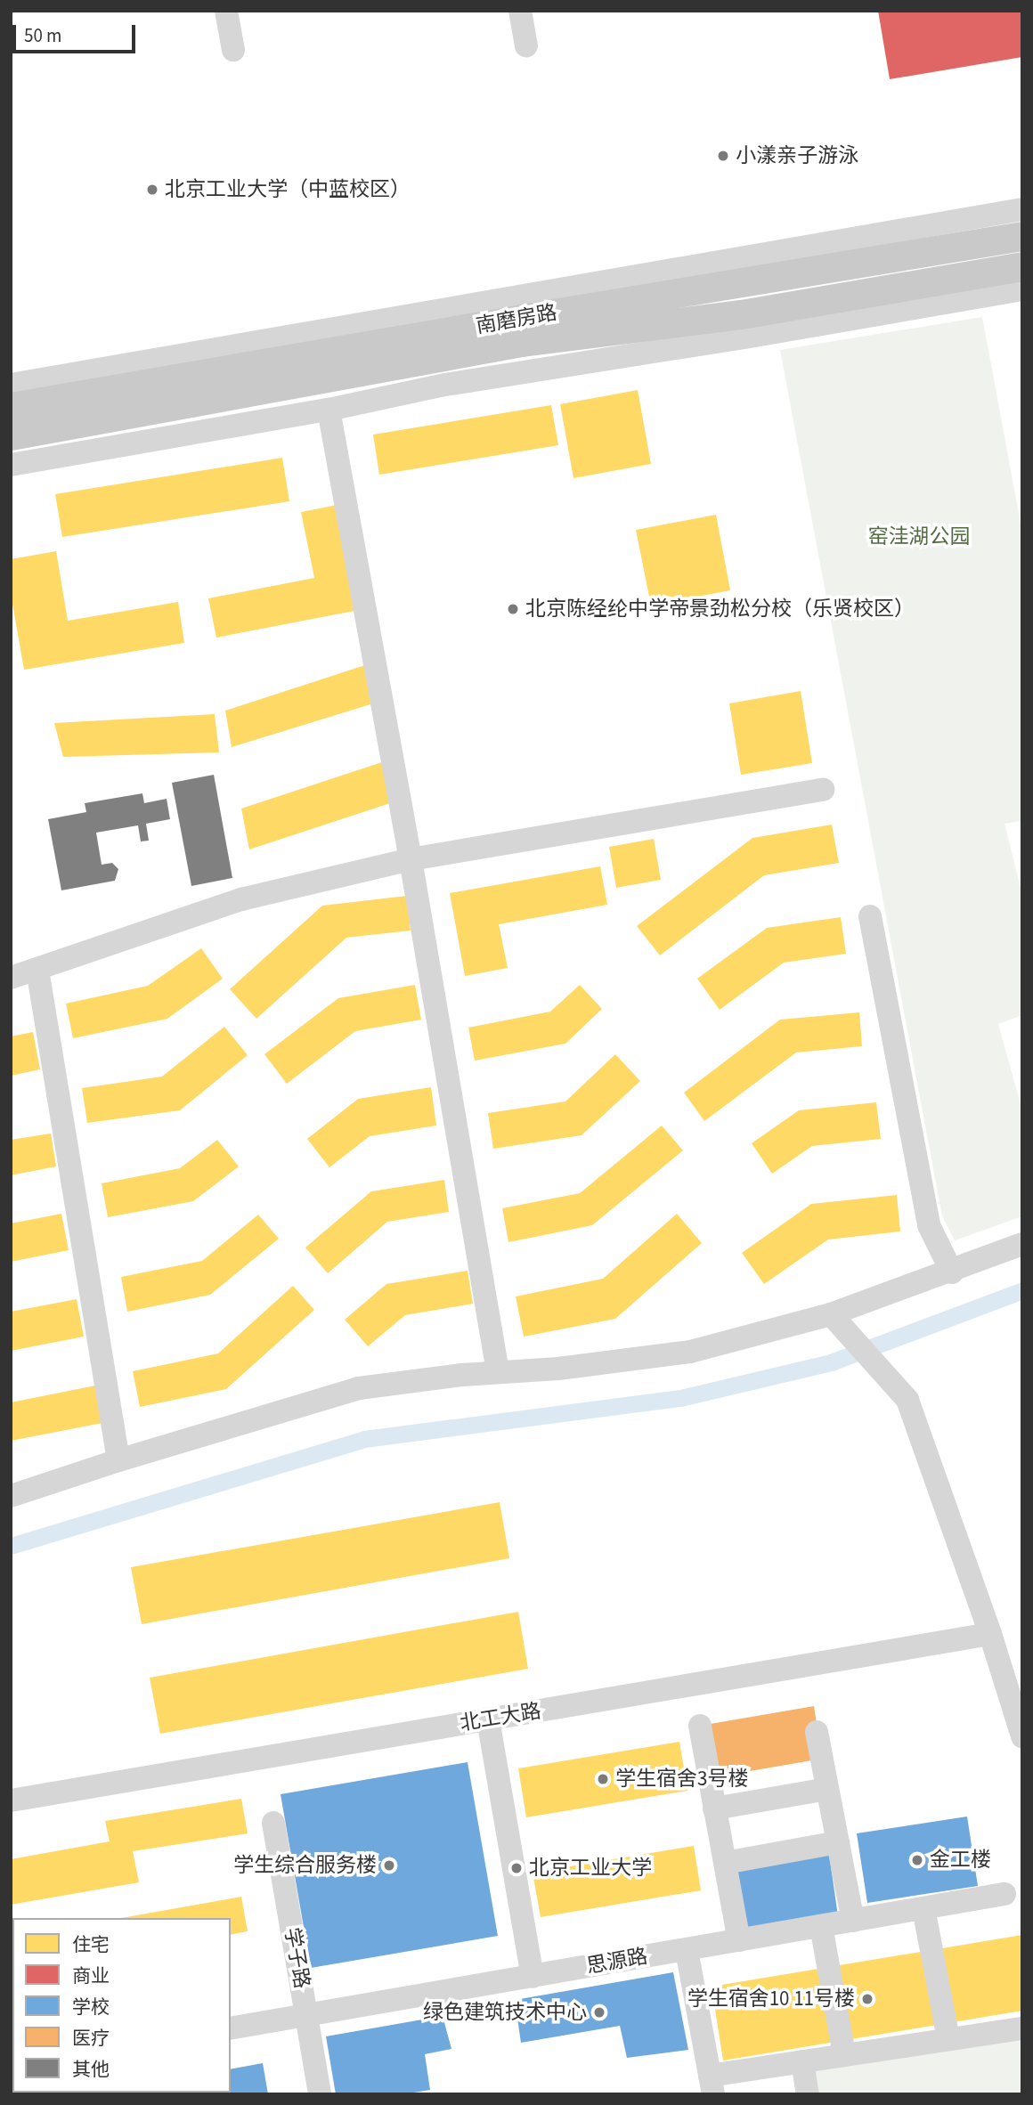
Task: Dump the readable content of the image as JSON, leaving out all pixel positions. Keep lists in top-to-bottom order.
{
  "streets": {
    "main road": ["南磨房路"],
    "street": ["北工大路", "学子路", "思源路"]
  },
  "crossings": [
    ["学子路", "思源路"]
  ],
  "parks": ["窑洼湖公园"],
  "places": [
    "小漾亲子游泳",
    "北京工业大学（中蓝校区）",
    "北京陈经纶中学帝景劲松分校（乐贤校区）",
    "学生宿舍3号楼",
    "金工楼",
    "学生综合服务楼",
    "北京工业大学",
    "学生宿舍10 11号楼",
    "绿色建筑技术中心"
  ],
  "legend": [
    "住宅",
    "商业",
    "学校",
    "医疗",
    "其他"
  ],
  "scale_bar": "50 m"
}
